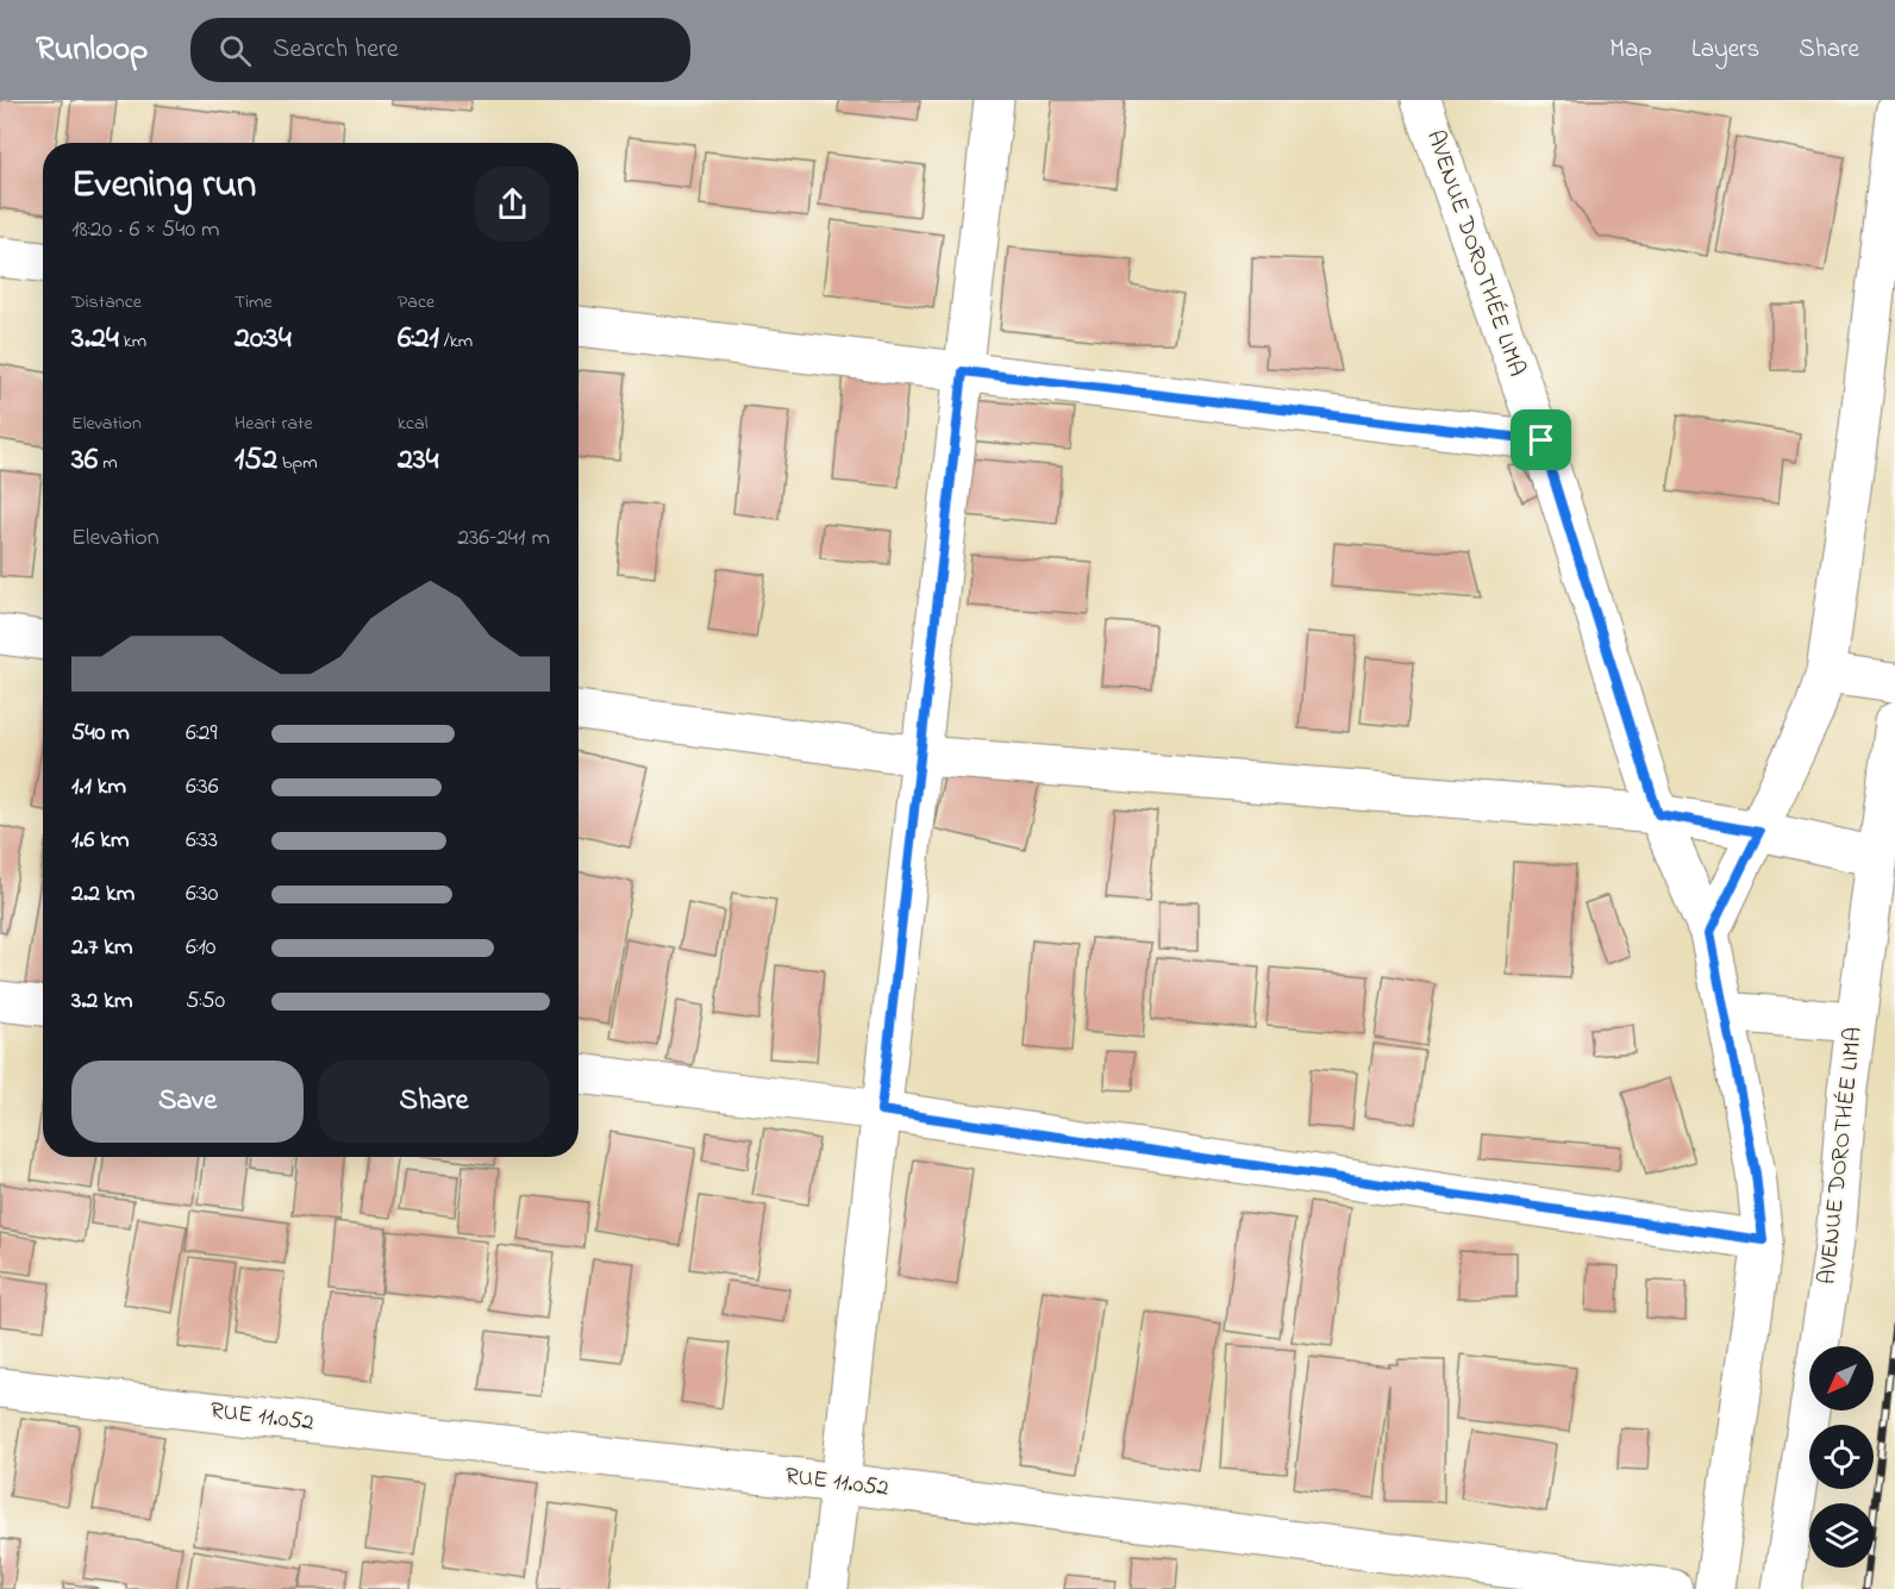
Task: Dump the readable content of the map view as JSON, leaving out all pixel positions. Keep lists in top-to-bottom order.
{
  "streets": {
    "street": ["AVENUE DOROTHÉE LIMA", "RUE 11.052"]
  },
  "north": "bottom left",
  "page": {
    "header": "Runloop",
    "search": "Search here",
    "nav": ["Map", "Layers", "Share"],
    "heading": ["Evening run", "18:20 · 6 × 540 m"],
    "stats": [
      ["Distance", "3.24 km"],
      ["Time", "20:34"],
      ["Pace", "6:21 /km"],
      ["Elevation", "36 m"],
      ["Heart rate", "152 bpm"],
      ["kcal", "234"]
    ],
    "chart": ["Elevation", "236–241 m"],
    "list": [
      {
        "name": "540 m",
        "note": "6:29"
      },
      {
        "name": "1.1 km",
        "note": "6:36"
      },
      {
        "name": "1.6 km",
        "note": "6:33"
      },
      {
        "name": "2.2 km",
        "note": "6:30"
      },
      {
        "name": "2.7 km",
        "note": "6:10"
      },
      {
        "name": "3.2 km",
        "note": "5:50"
      }
    ],
    "buttons": ["Save", "Share"]
  }
}
